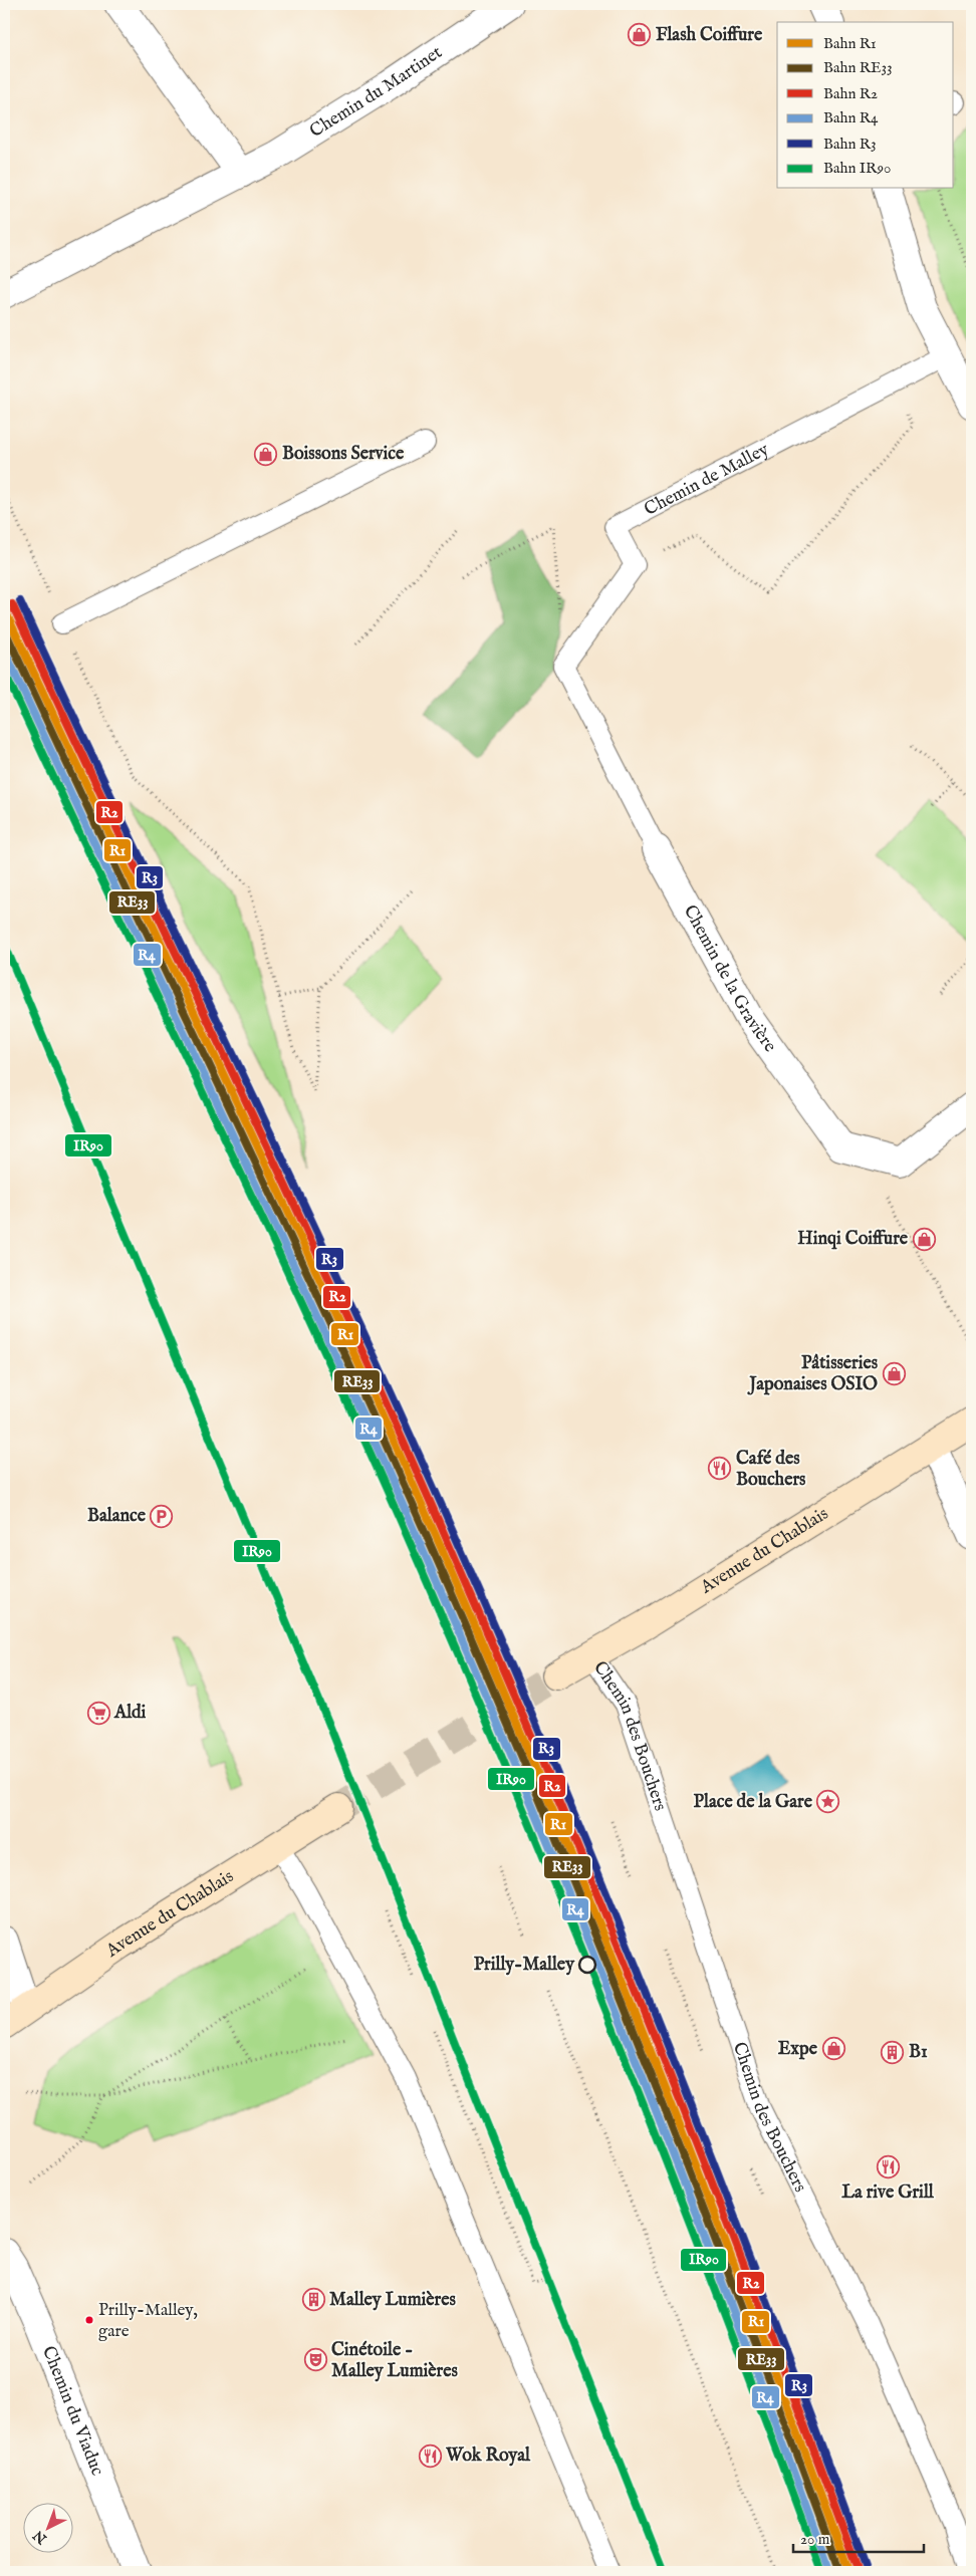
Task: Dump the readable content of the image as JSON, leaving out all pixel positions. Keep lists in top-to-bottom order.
{
  "streets": {
    "main road": ["Avenue du Chablais"],
    "street": ["Chemin du Martinet", "Chemin de la Gravière", "Chemin du Viaduc"],
    "lane": ["Chemin de Malley", "Chemin des Bouchers"]
  },
  "crossings": [
    ["Chemin de Malley", "Chemin de la Gravière"],
    ["Avenue du Chablais", "Chemin des Bouchers"]
  ],
  "places": {
    "shop": [
      "Flash Coiffure",
      "Boissons Service",
      "Hinqi Coiffure",
      "Pâtisseries Japonaises OSIO",
      "Expe"
    ],
    "restaurant": ["Café des Bouchers", "La rive Grill", "Wok Royal"],
    "parking": ["Balance"],
    "supermarket": ["Aldi"],
    "place": ["Place de la Gare"],
    "other": ["Prilly-Malley", "Prilly-Malley, gare"],
    "building": ["B1", "Malley Lumières"],
    "theatre": ["Cinétoile - Malley Lumières"]
  },
  "lines": [
    "rail line R3",
    "rail line R2",
    "rail line R1",
    "rail line RE33",
    "rail line R4",
    "rail line IR90"
  ],
  "legend": [
    "Bahn R1",
    "Bahn RE33",
    "Bahn R2",
    "Bahn R4",
    "Bahn R3",
    "Bahn IR90"
  ],
  "scale_bar": "20 m",
  "north": "bottom left"
}
